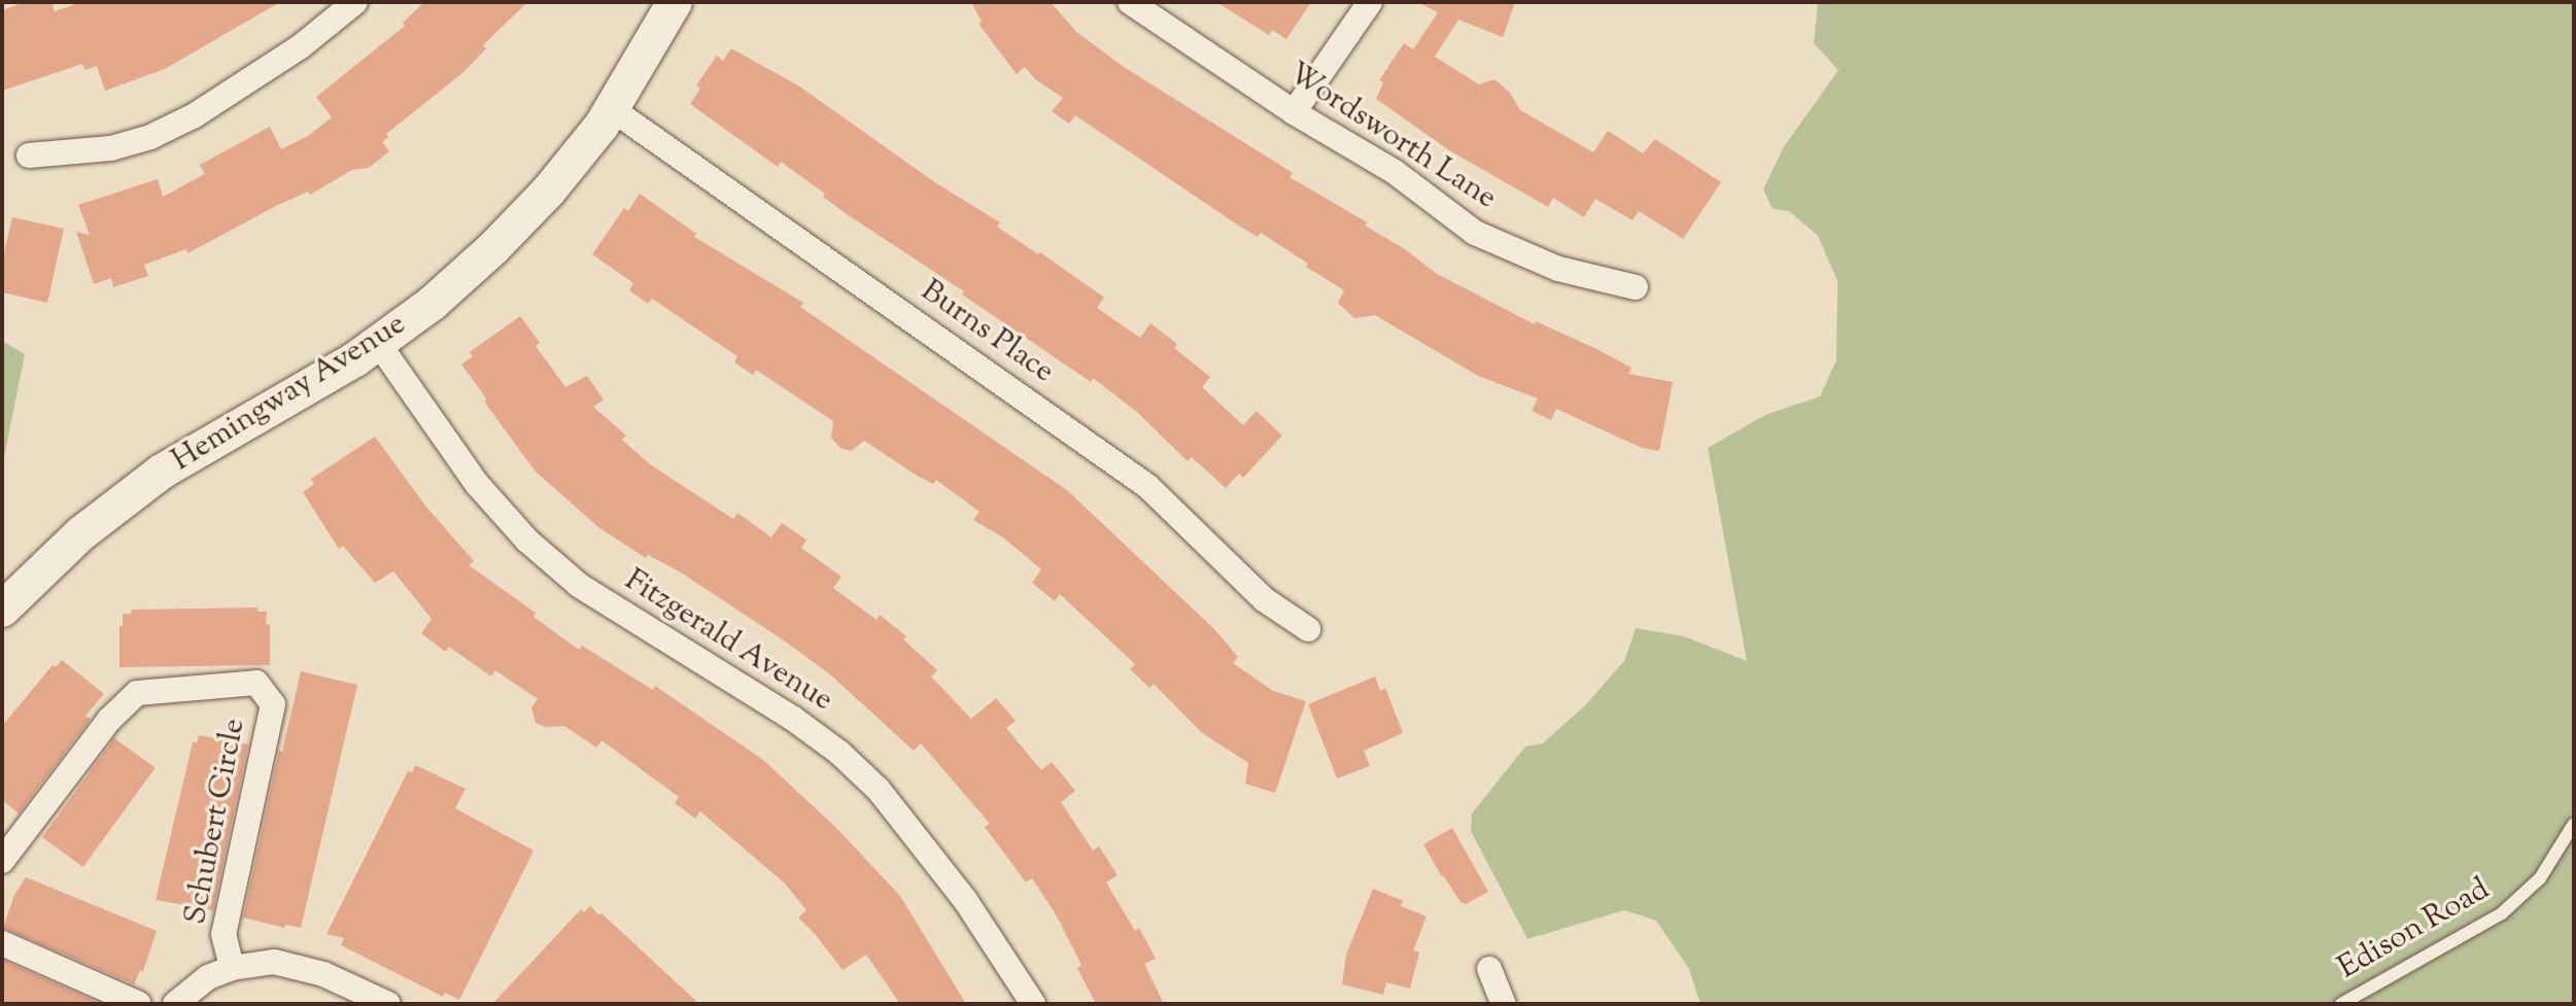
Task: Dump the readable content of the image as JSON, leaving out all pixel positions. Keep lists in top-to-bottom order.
{
  "streets": {
    "main road": ["Hemingway Avenue"],
    "street": [
      "Wordsworth Lane",
      "Burns Place",
      "Fitzgerald Avenue",
      "Schubert Circle"
    ],
    "lane": ["Edison Road"]
  },
  "crossings": [
    ["Burns Place", "Hemingway Avenue"],
    ["Hemingway Avenue", "Fitzgerald Avenue"]
  ]
}
